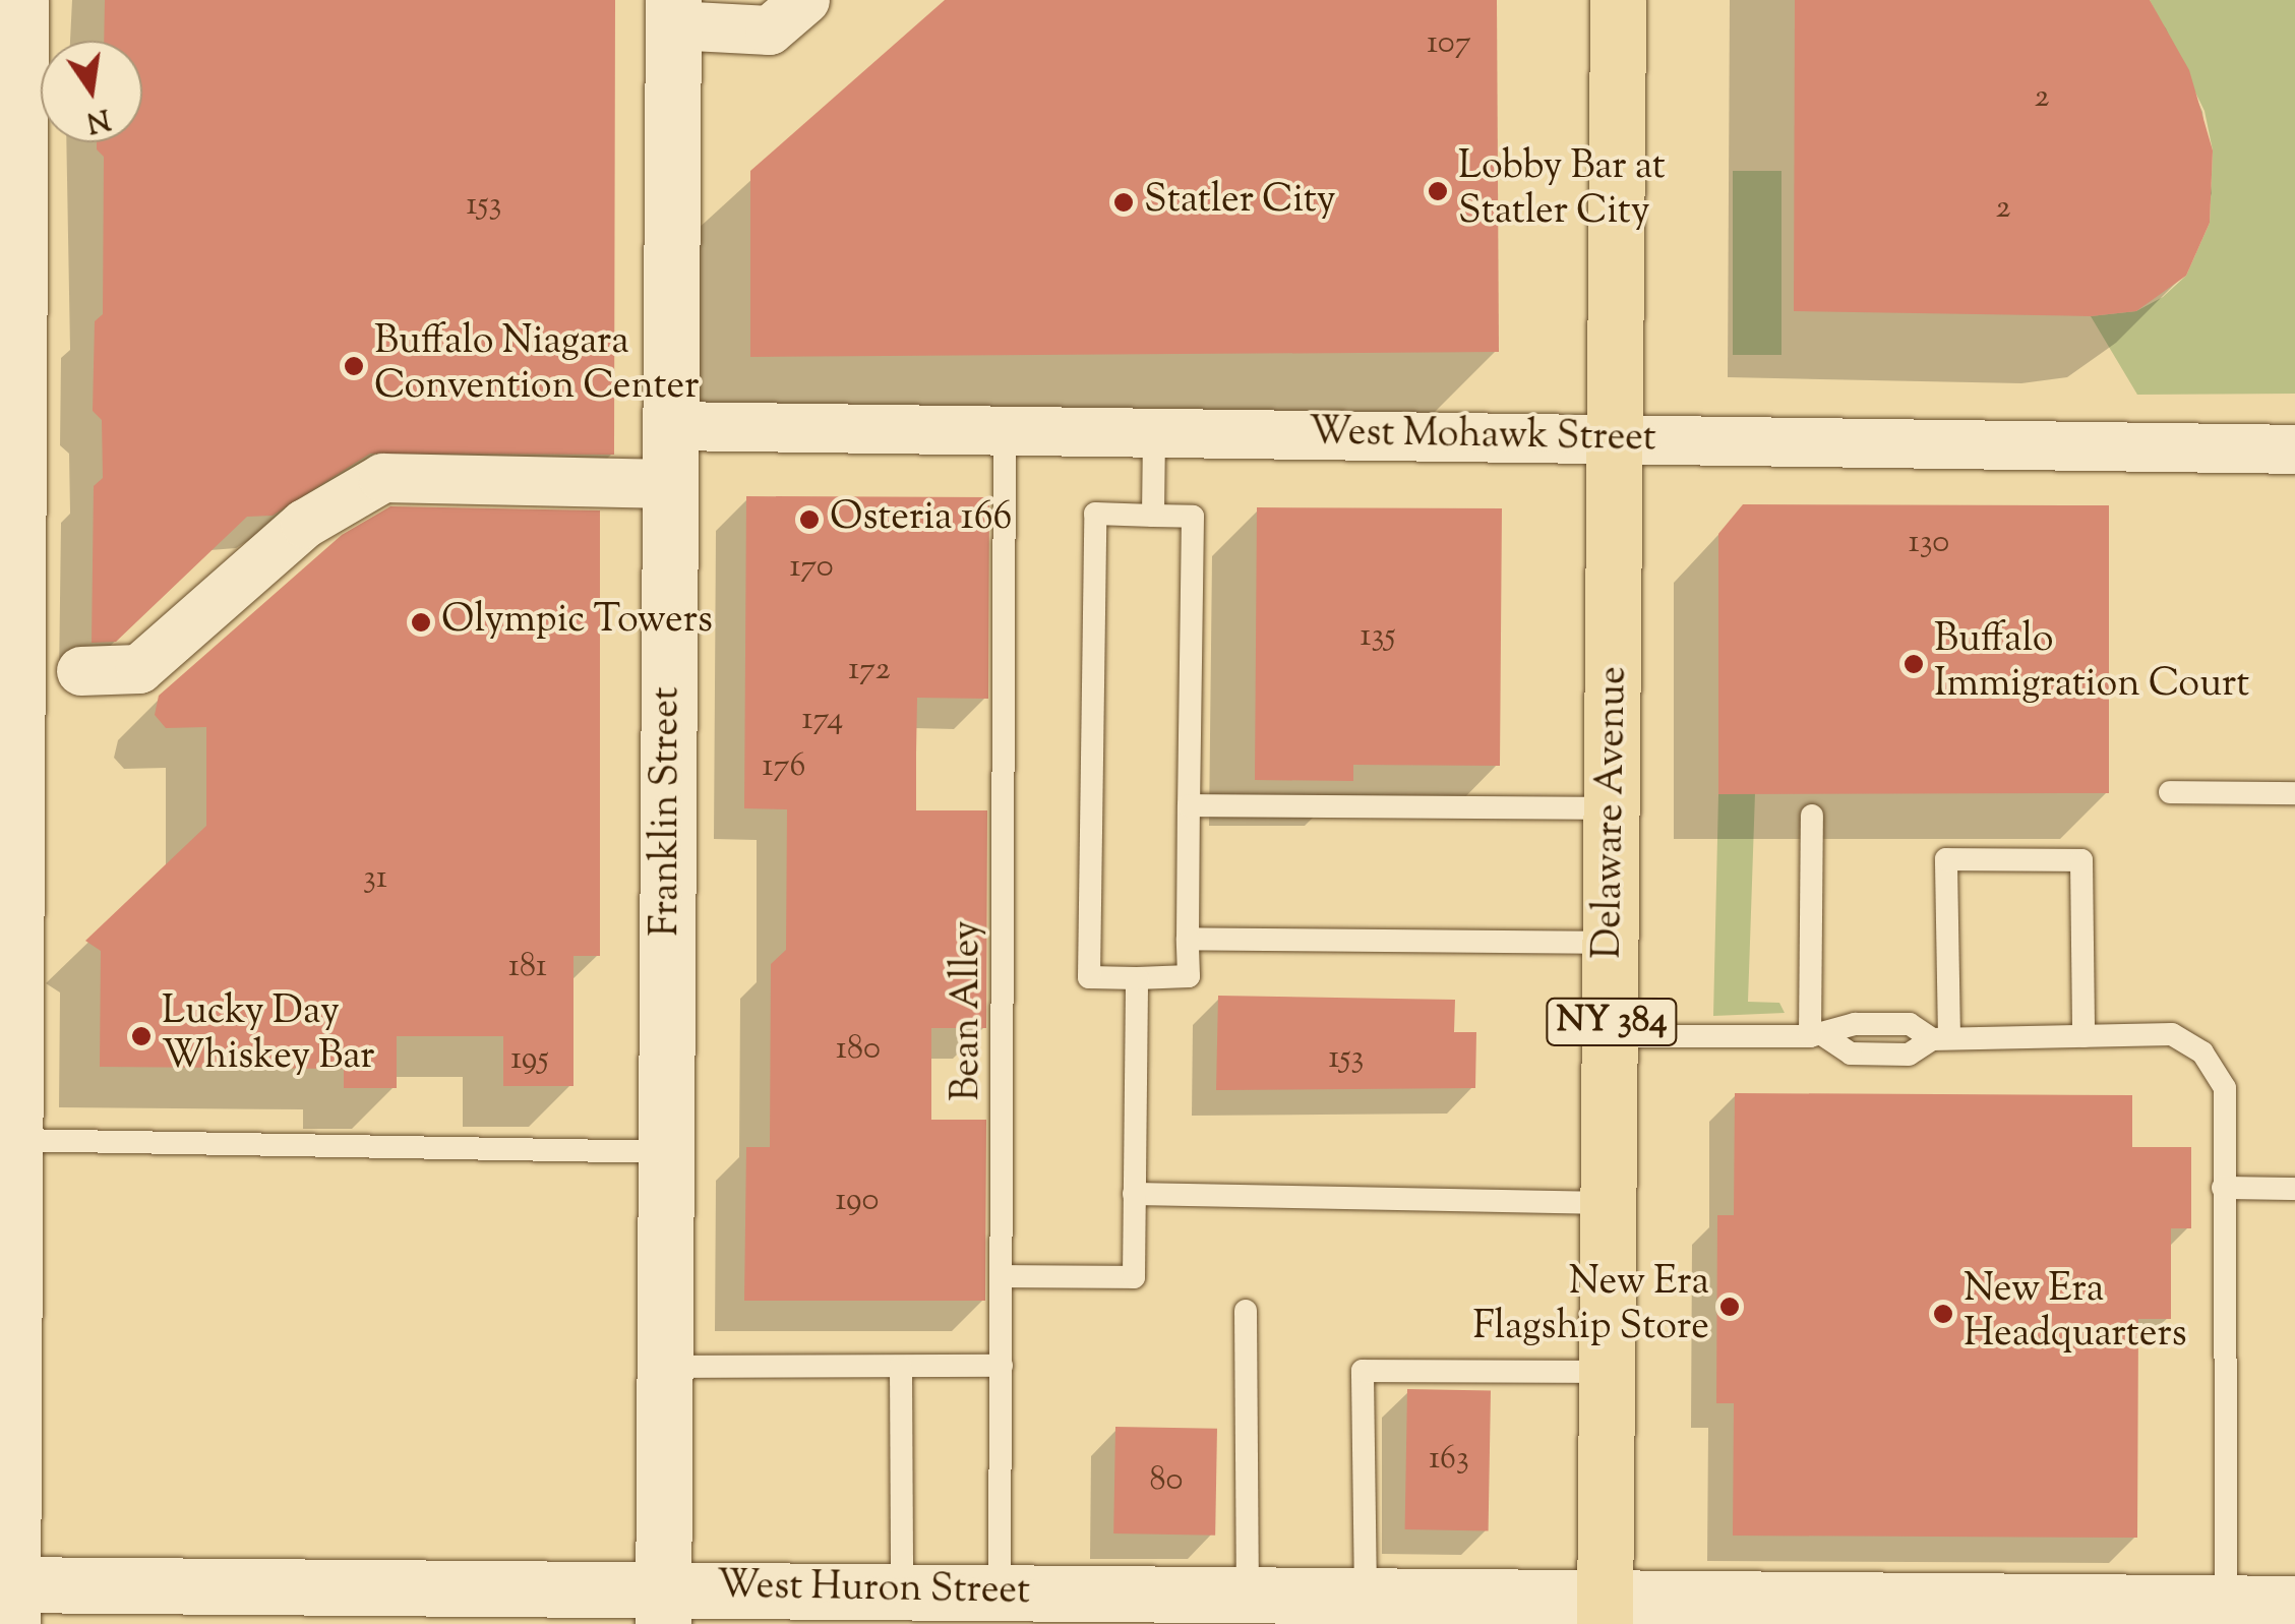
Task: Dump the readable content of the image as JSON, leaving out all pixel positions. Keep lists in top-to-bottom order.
{
  "streets": {
    "main road": ["Delaware Avenue", "NY 384"],
    "street": ["West Mohawk Street", "Franklin Street", "West Huron Street"],
    "lane": ["Bean Alley"]
  },
  "crossings": [
    ["West Mohawk Street", "Franklin Street"],
    ["West Mohawk Street", "Delaware Avenue"],
    ["West Mohawk Street", "Bean Alley"],
    ["Franklin Street", "West Huron Street"],
    ["Delaware Avenue", "West Huron Street"],
    ["Bean Alley", "West Huron Street"]
  ],
  "places": [
    "Lobby Bar at Statler City",
    "Statler City",
    "Buffalo Niagara Convention Center",
    "Osteria 166",
    "Olympic Towers",
    "Buffalo Immigration Court",
    "Lucky Day Whiskey Bar",
    "New Era Flagship Store",
    "New Era Headquarters"
  ],
  "house_numbers": [
    "107",
    "2",
    "153",
    "2",
    "130",
    "170",
    "135",
    "172",
    "174",
    "176",
    "31",
    "181",
    "180",
    "153",
    "195",
    "190",
    "163",
    "80"
  ],
  "north": "bottom"
}
